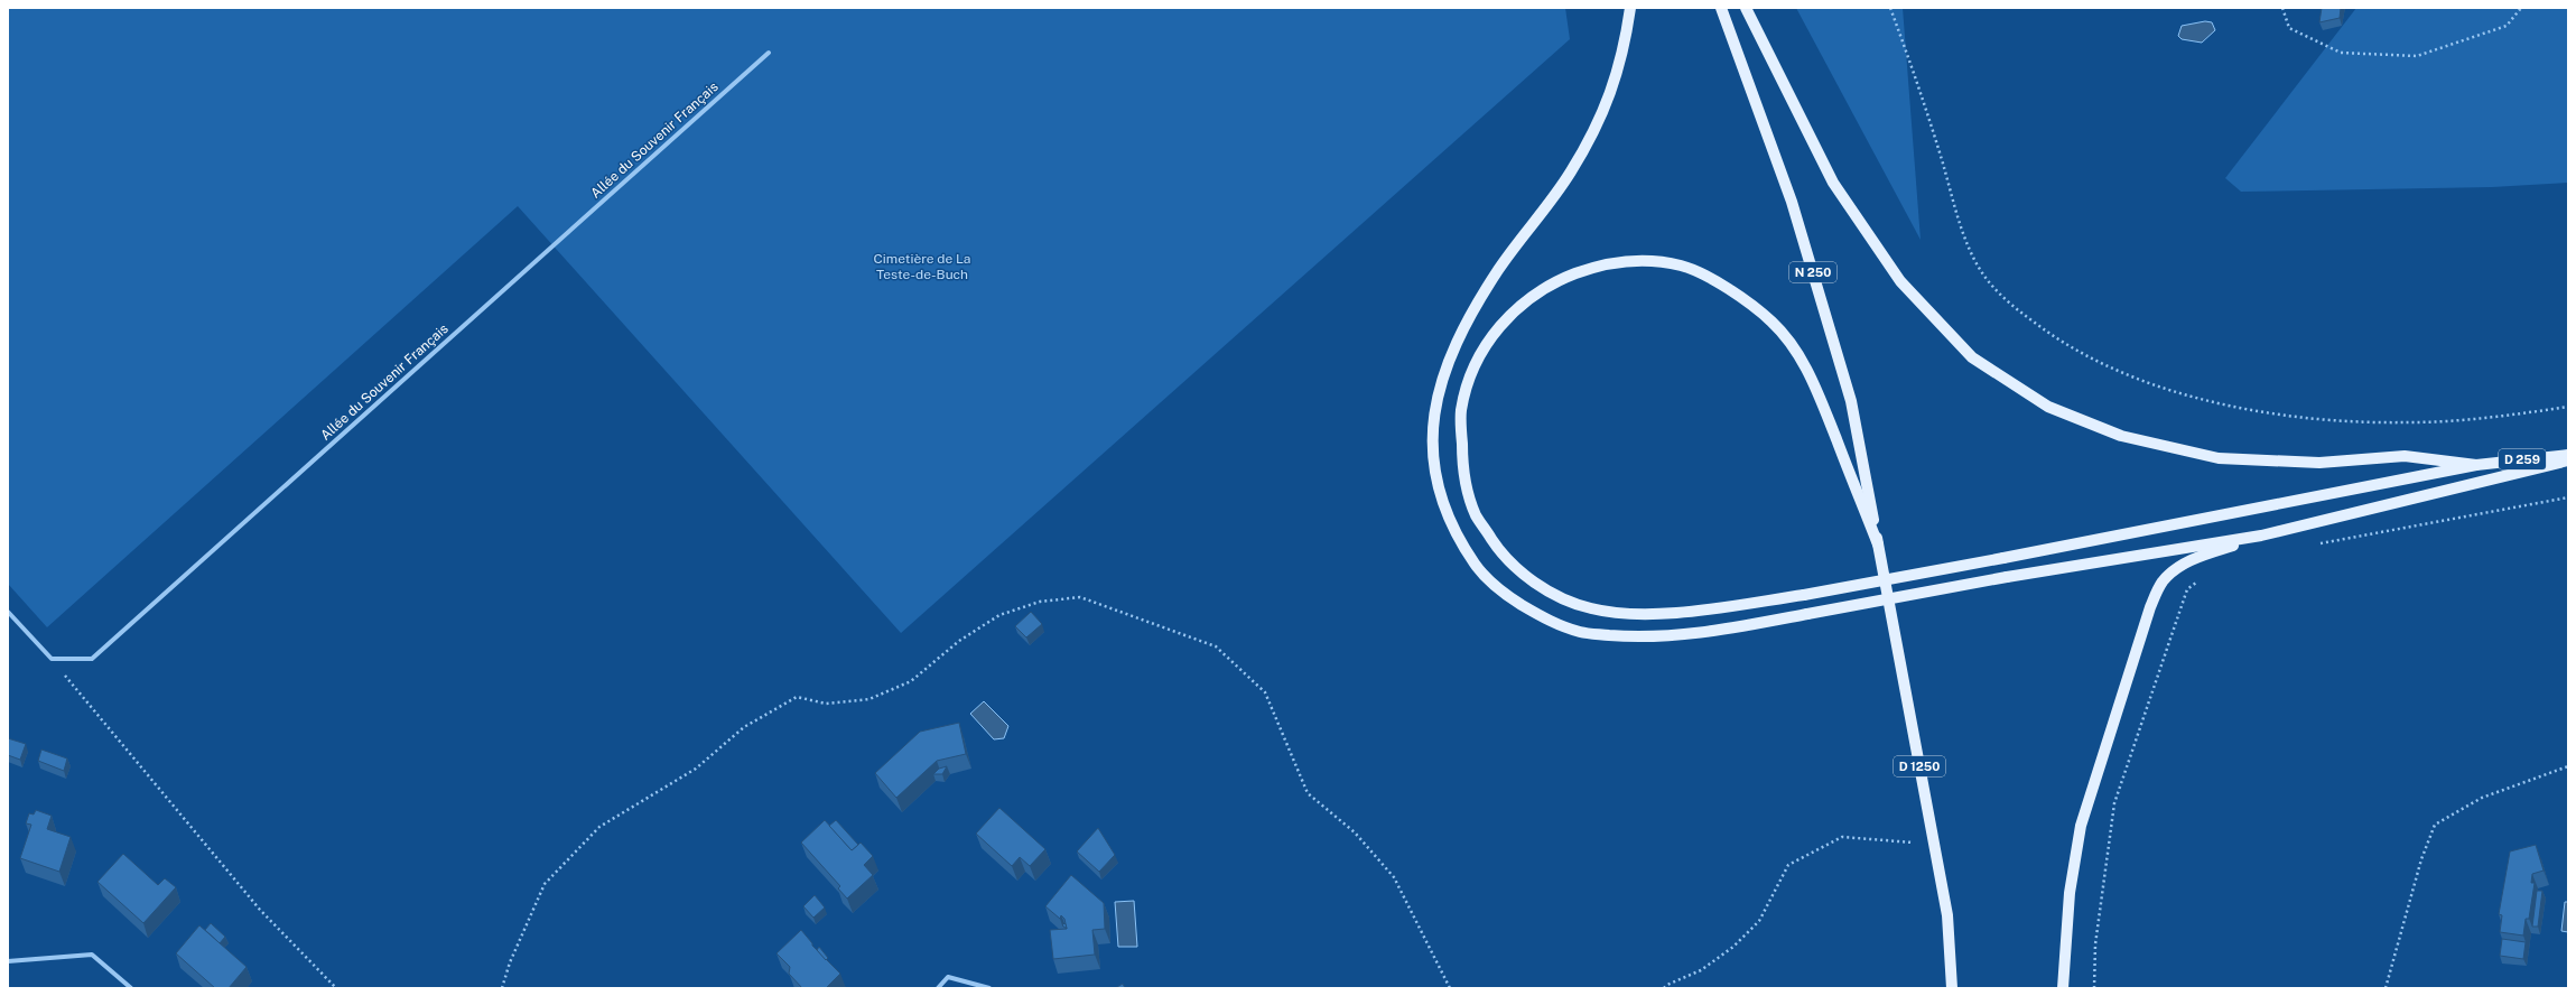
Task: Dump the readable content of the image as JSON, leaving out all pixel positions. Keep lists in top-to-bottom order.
{
  "streets": {
    "main road": ["N 250", "D 259", "D 1250"],
    "street": ["Allée du Souvenir Français"]
  },
  "crossings": [
    ["N 250", "D 1250"]
  ],
  "parks": ["Cimetière de La Teste-de-Buch"]
}
